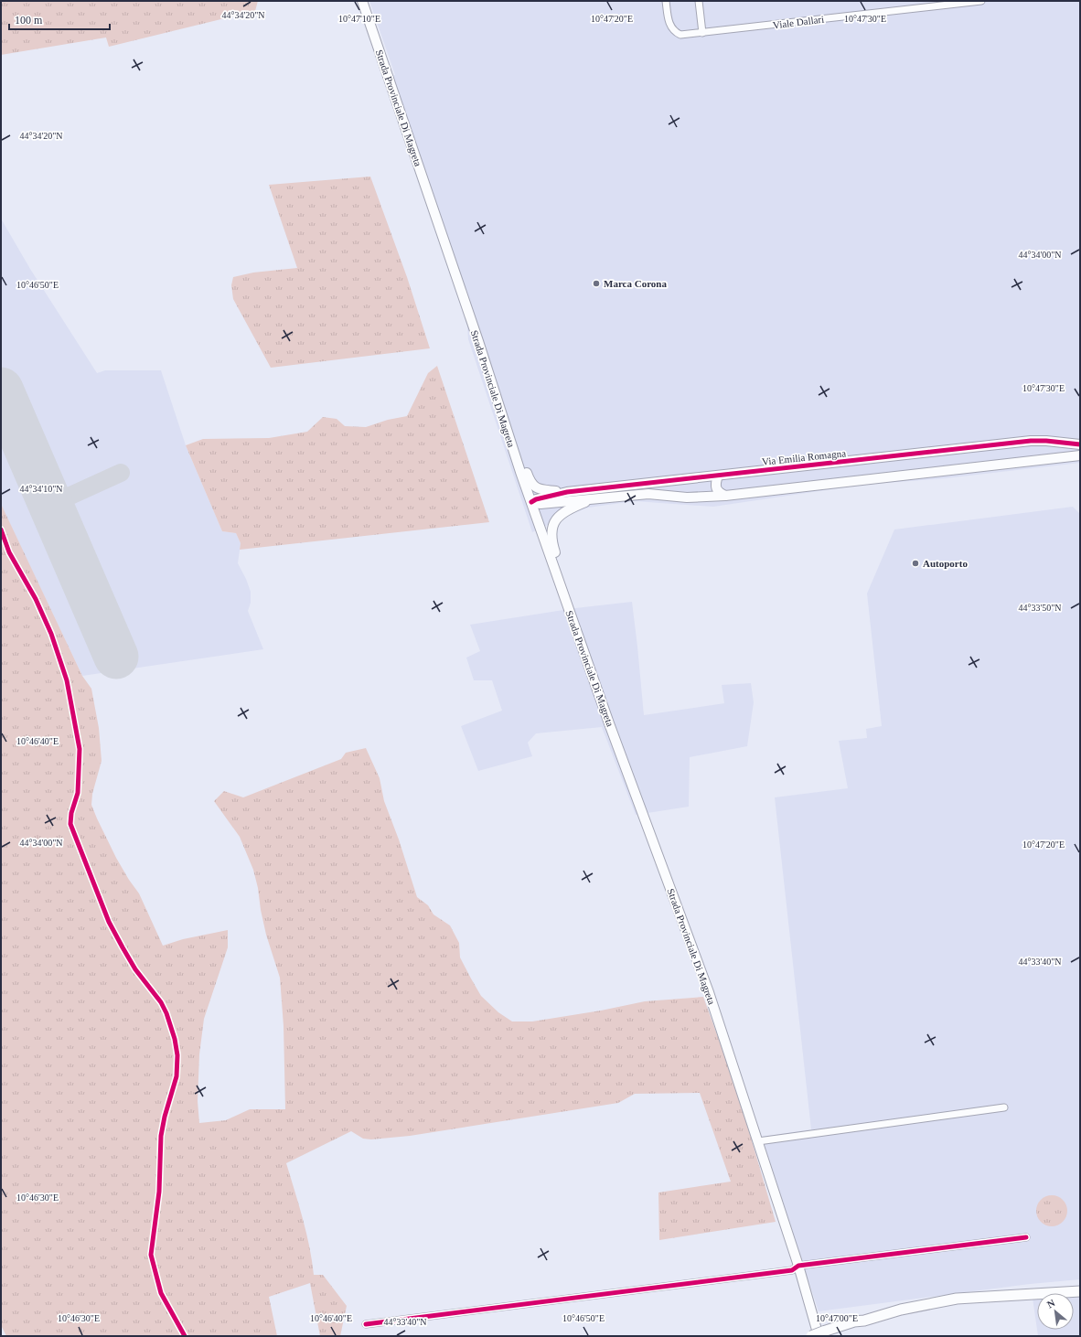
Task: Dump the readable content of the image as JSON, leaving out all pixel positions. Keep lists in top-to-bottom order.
{
  "streets": {
    "main road": ["Strada Provinciale Di Magreta", "Via Emilia Romagna"],
    "street": ["Viale Dallari"]
  },
  "crossings": [
    ["Strada Provinciale Di Magreta", "Via Emilia Romagna"]
  ],
  "places": ["Marca Corona", "Autoporto"],
  "scale_bar": "100 m",
  "north": "top left",
  "coordinates": [
    "44°34'20\"N",
    "10°47'10\"E",
    "10°47'20\"E",
    "10°47'30\"E",
    "44°34'00\"N",
    "10°46'50\"E",
    "44°34'10\"N",
    "44°33'50\"N",
    "10°46'40\"E",
    "44°33'40\"N",
    "10°46'30\"E",
    "10°47'00\"E"
  ]
}
